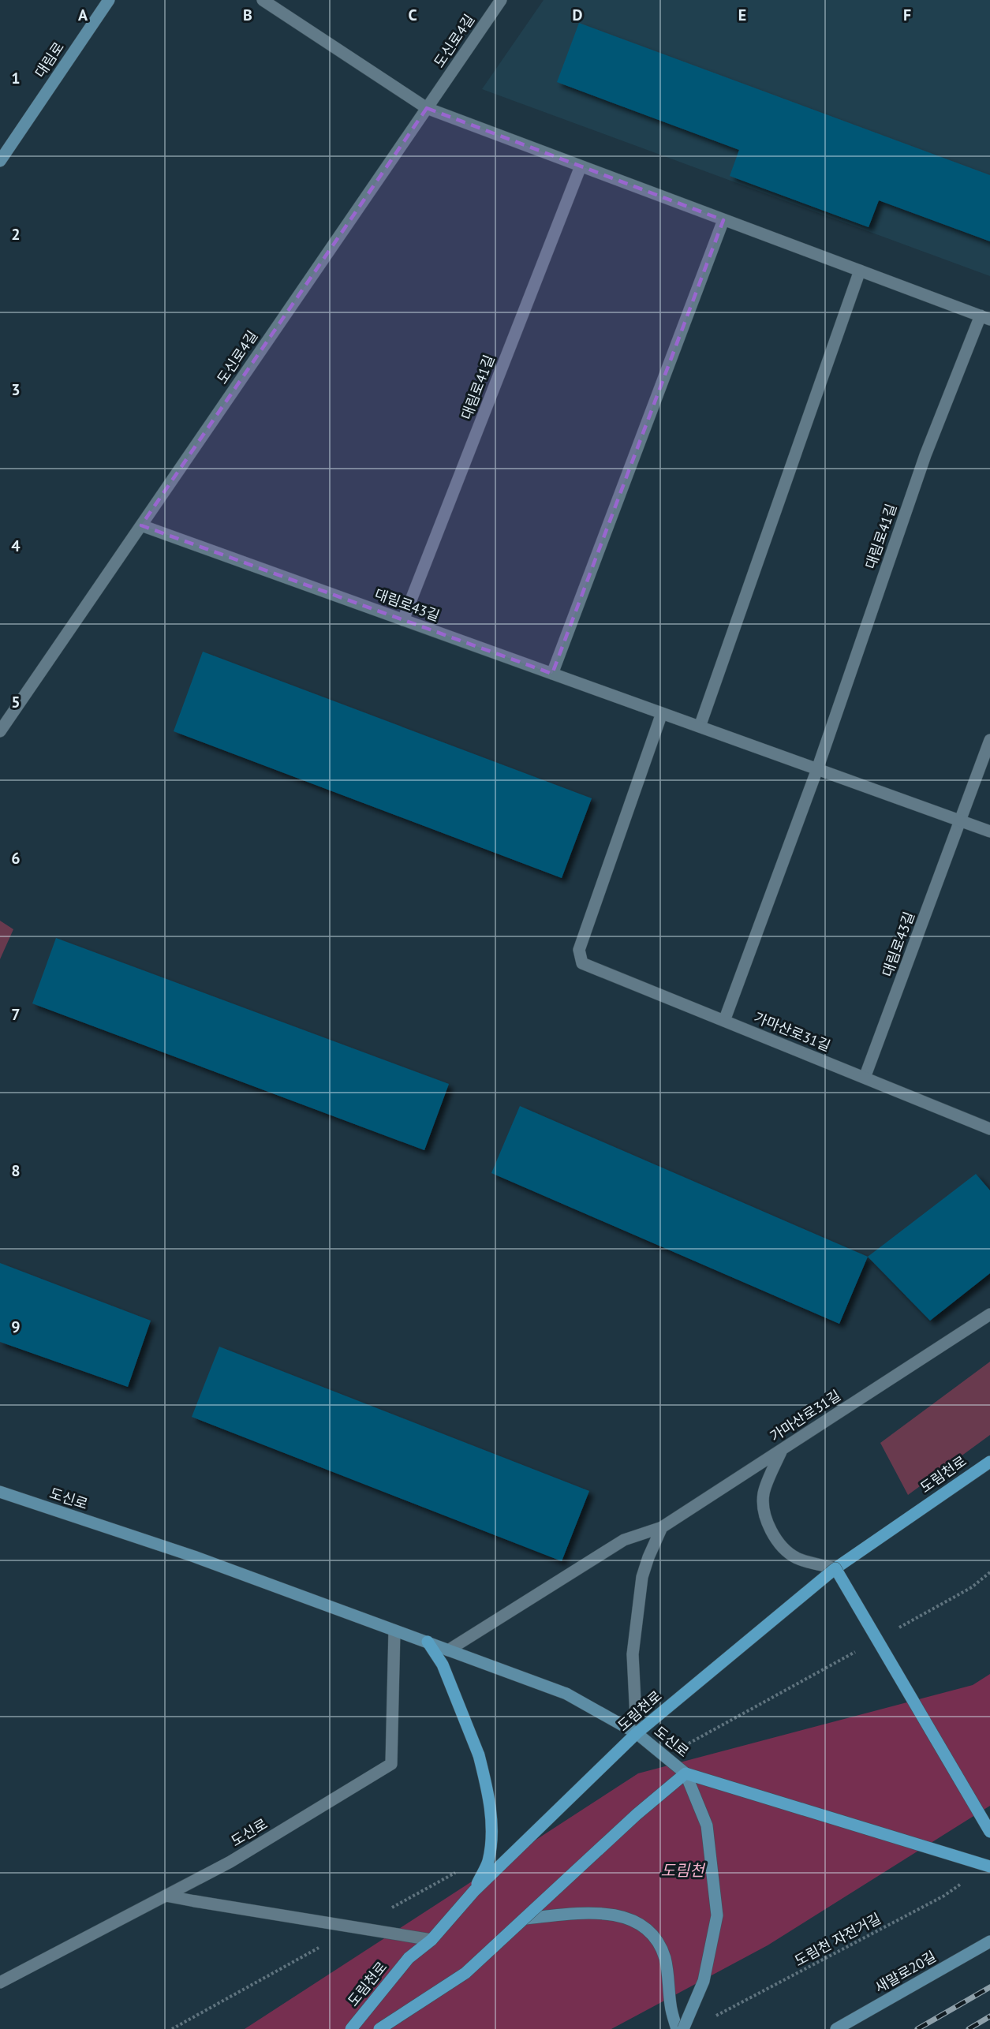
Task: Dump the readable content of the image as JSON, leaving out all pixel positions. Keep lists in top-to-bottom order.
{
  "streets": {
    "main road": [
      "대림로",
      "도림천로",
      "도신로",
      "새말로20길"
    ],
    "street": [
      "도신로4길",
      "대림로41길",
      "대림로43길",
      "가마산로31길"
    ],
    "path": ["도림천 자전거길"]
  },
  "crossings": [
    ["도신로4길", "대림로41길"],
    ["도신로4길", "대림로43길"],
    ["대림로41길", "대림로43길"],
    ["대림로43길", "가마산로31길"],
    ["가마산로31길", "도신로"],
    ["도림천로", "도신로"]
  ],
  "water": ["도림천"],
  "grid": {
    "columns": [
      "A",
      "B",
      "C",
      "D",
      "E",
      "F"
    ],
    "rows": [
      "1",
      "2",
      "3",
      "4",
      "5",
      "6",
      "7",
      "8",
      "9"
    ]
  }
}
